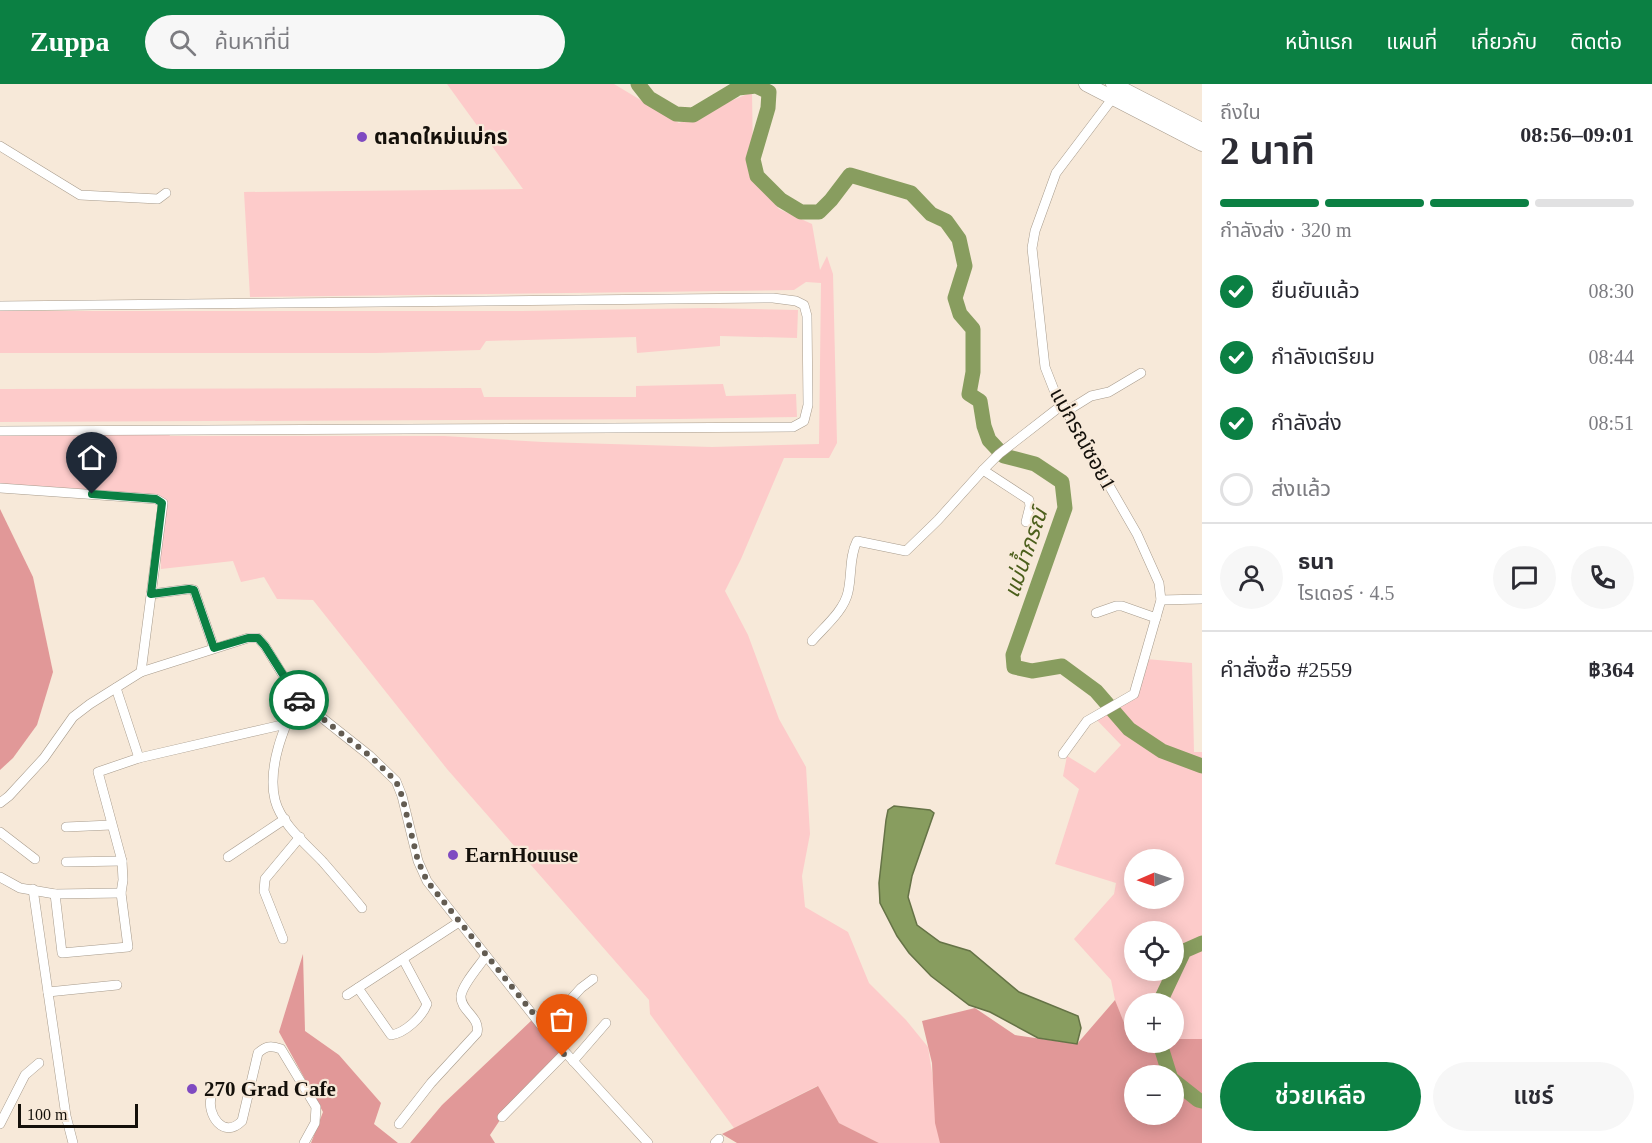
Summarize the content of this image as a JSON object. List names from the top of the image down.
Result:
{
  "streets": {
    "street": ["แม่กรณ์ซอย1"]
  },
  "water": ["แม่น้ำกรณ์"],
  "places": ["ตลาดใหม่แม่กร", "EarnHouuse", "270 Grad Cafe"],
  "scale_bar": "100 m",
  "north": "left",
  "page": {
    "header": "Zuppa",
    "search": "ค้นหาที่นี่",
    "nav": [
      "หน้าแรก",
      "แผนที่",
      "เกี่ยวกับ",
      "ติดต่อ"
    ],
    "heading": ["2 นาที", "ถึงใน", "08:56–09:01"],
    "panel": [
      "ธนา",
      "ไรเดอร์ · 4.5",
      "คำสั่งซื้อ #2559",
      "฿364"
    ],
    "bar": "กำลังส่ง · 320 m",
    "list": [
      ["ยืนยันแล้ว", "08:30"],
      ["กำลังเตรียม", "08:44"],
      ["กำลังส่ง", "08:51"],
      "ส่งแล้ว"
    ],
    "map_buttons": ["+", "−"],
    "buttons": ["ช่วยเหลือ", "แชร์"],
    "scale": "100 m"
  }
}
